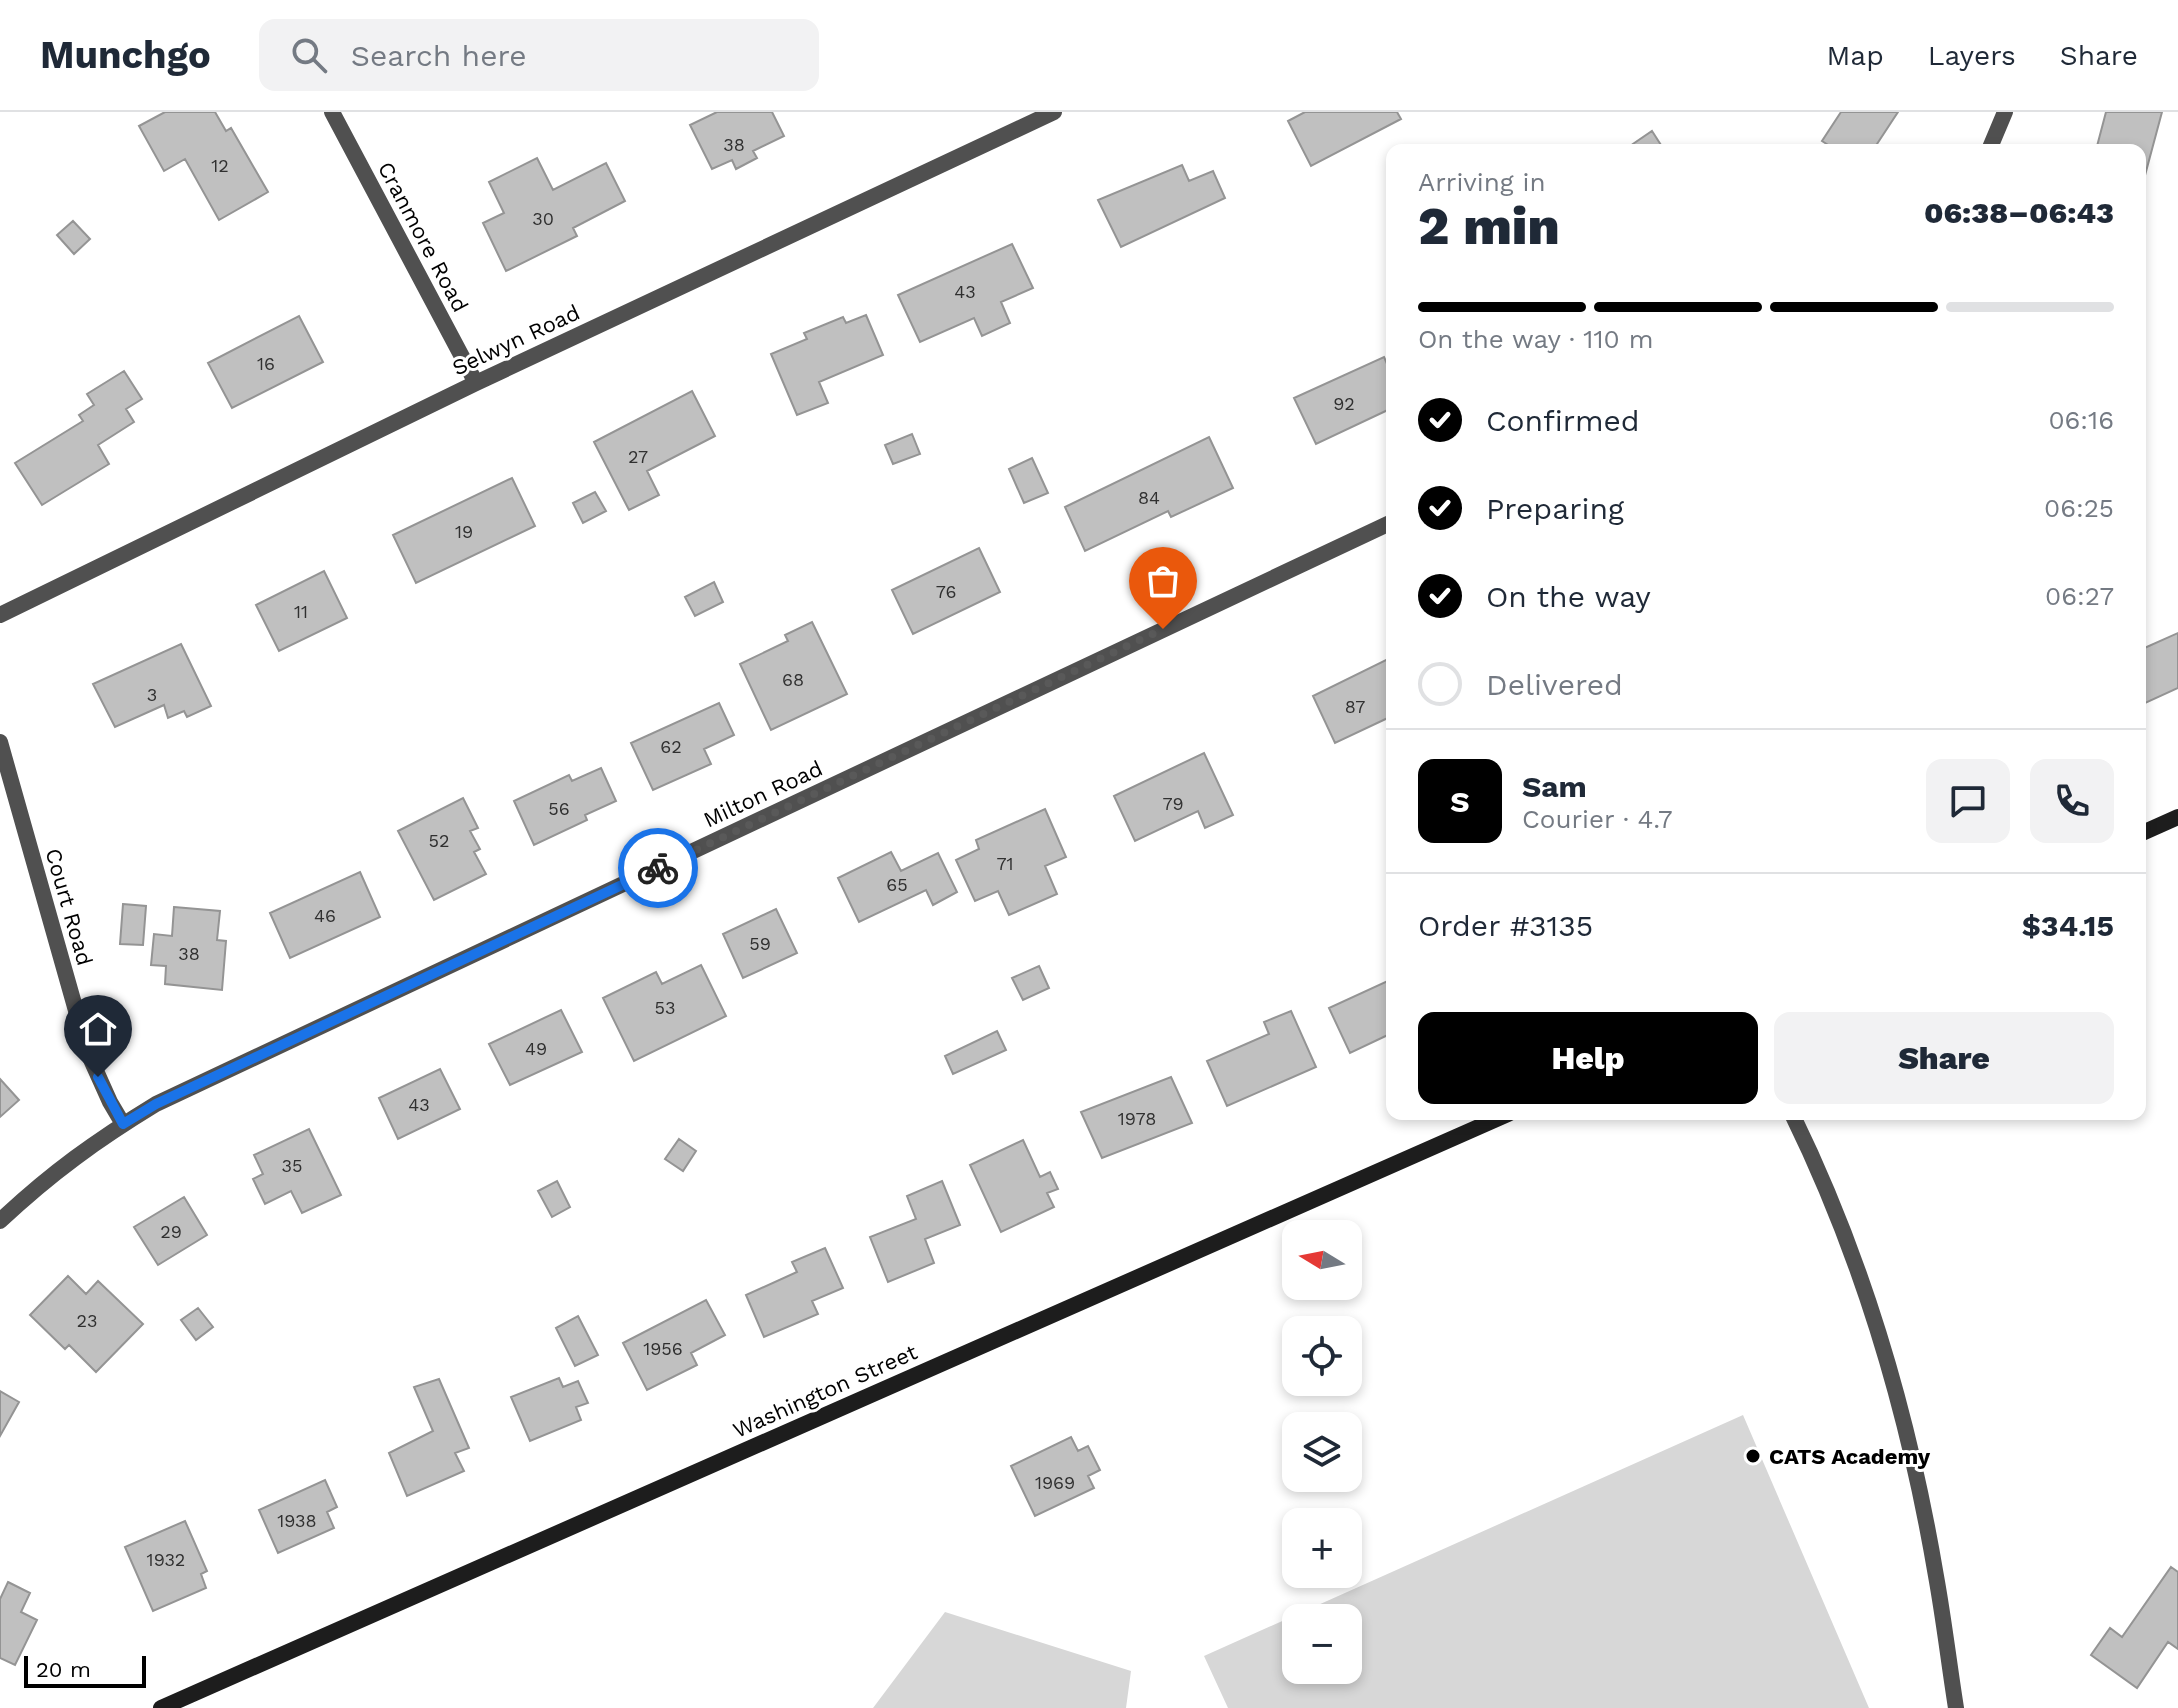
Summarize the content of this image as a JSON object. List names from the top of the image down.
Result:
{
  "streets": {
    "main road": ["Washington Street"],
    "street": [
      "Cranmore Road",
      "Selwyn Road",
      "Milton Road",
      "Court Road"
    ]
  },
  "crossings": [
    ["Cranmore Road", "Selwyn Road"],
    ["Milton Road", "Court Road"]
  ],
  "places": ["CATS Academy"],
  "house_numbers": [
    "38",
    "12",
    "30",
    "43",
    "16",
    "92",
    "27",
    "84",
    "19",
    "76",
    "11",
    "68",
    "3",
    "87",
    "62",
    "79",
    "56",
    "52",
    "71",
    "65",
    "46",
    "59",
    "38",
    "53",
    "49",
    "43",
    "1978",
    "35",
    "29",
    "23",
    "1956",
    "1969",
    "1938",
    "1932"
  ],
  "scale_bar": "20 m",
  "north": "left",
  "page": {
    "header": "Munchgo",
    "search": "Search here",
    "nav": ["Map", "Layers", "Share"],
    "heading": ["2 min", "Arriving in", "06:38–06:43"],
    "panel": [
      "Sam",
      "Courier · 4.7",
      "Order #3135",
      "$34.15"
    ],
    "bar": "On the way · 110 m",
    "list": [
      ["Confirmed", "06:16"],
      ["Preparing", "06:25"],
      ["On the way", "06:27"],
      "Delivered"
    ],
    "round": "S",
    "buttons": ["Help", "Share"],
    "map_buttons": ["+", "−"],
    "scale": "20 m"
  }
}
